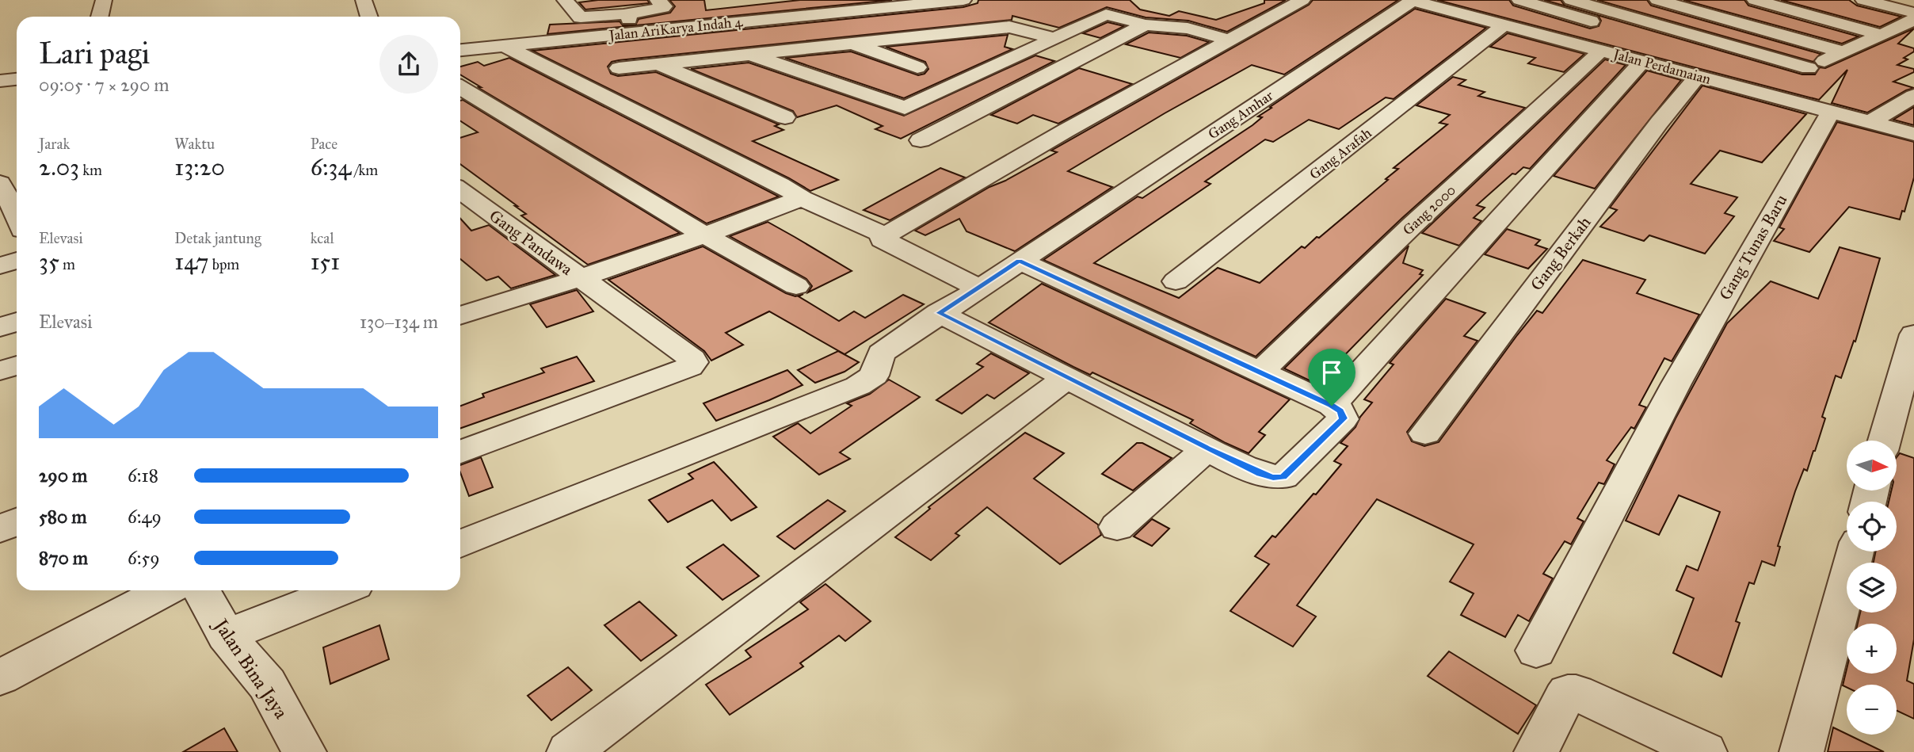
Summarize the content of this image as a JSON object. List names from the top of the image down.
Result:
{
  "streets": {
    "street": [
      "Jalan AriKarya Indah 4",
      "Jalan Perdamaian",
      "Gang Amhar",
      "Gang Arafah",
      "Gang 2000",
      "Gang Pandawa",
      "Gang Tunas Baru",
      "Gang Berkah",
      "Jalan Bina Jaya"
    ]
  },
  "crossings": [
    ["Jalan Perdamaian", "Gang Amhar"],
    ["Jalan Perdamaian", "Gang Arafah"],
    ["Jalan Perdamaian", "Gang 2000"],
    ["Jalan Perdamaian", "Gang Tunas Baru"],
    ["Jalan Perdamaian", "Gang Berkah"]
  ],
  "north": "right",
  "page": {
    "heading": ["Lari pagi", "09:05 · 7 × 290 m"],
    "stats": [
      ["Jarak", "2.03 km"],
      ["Waktu", "13:20"],
      ["Pace", "6:34 /km"],
      ["Elevasi", "35 m"],
      ["Detak jantung", "147 bpm"],
      ["kcal", "151"]
    ],
    "chart": ["Elevasi", "130–134 m"],
    "map_buttons": ["+", "−"],
    "list": [
      {
        "name": "290 m",
        "note": "6:18"
      },
      {
        "name": "580 m",
        "note": "6:49"
      },
      {
        "name": "870 m",
        "note": "6:59"
      }
    ]
  }
}
